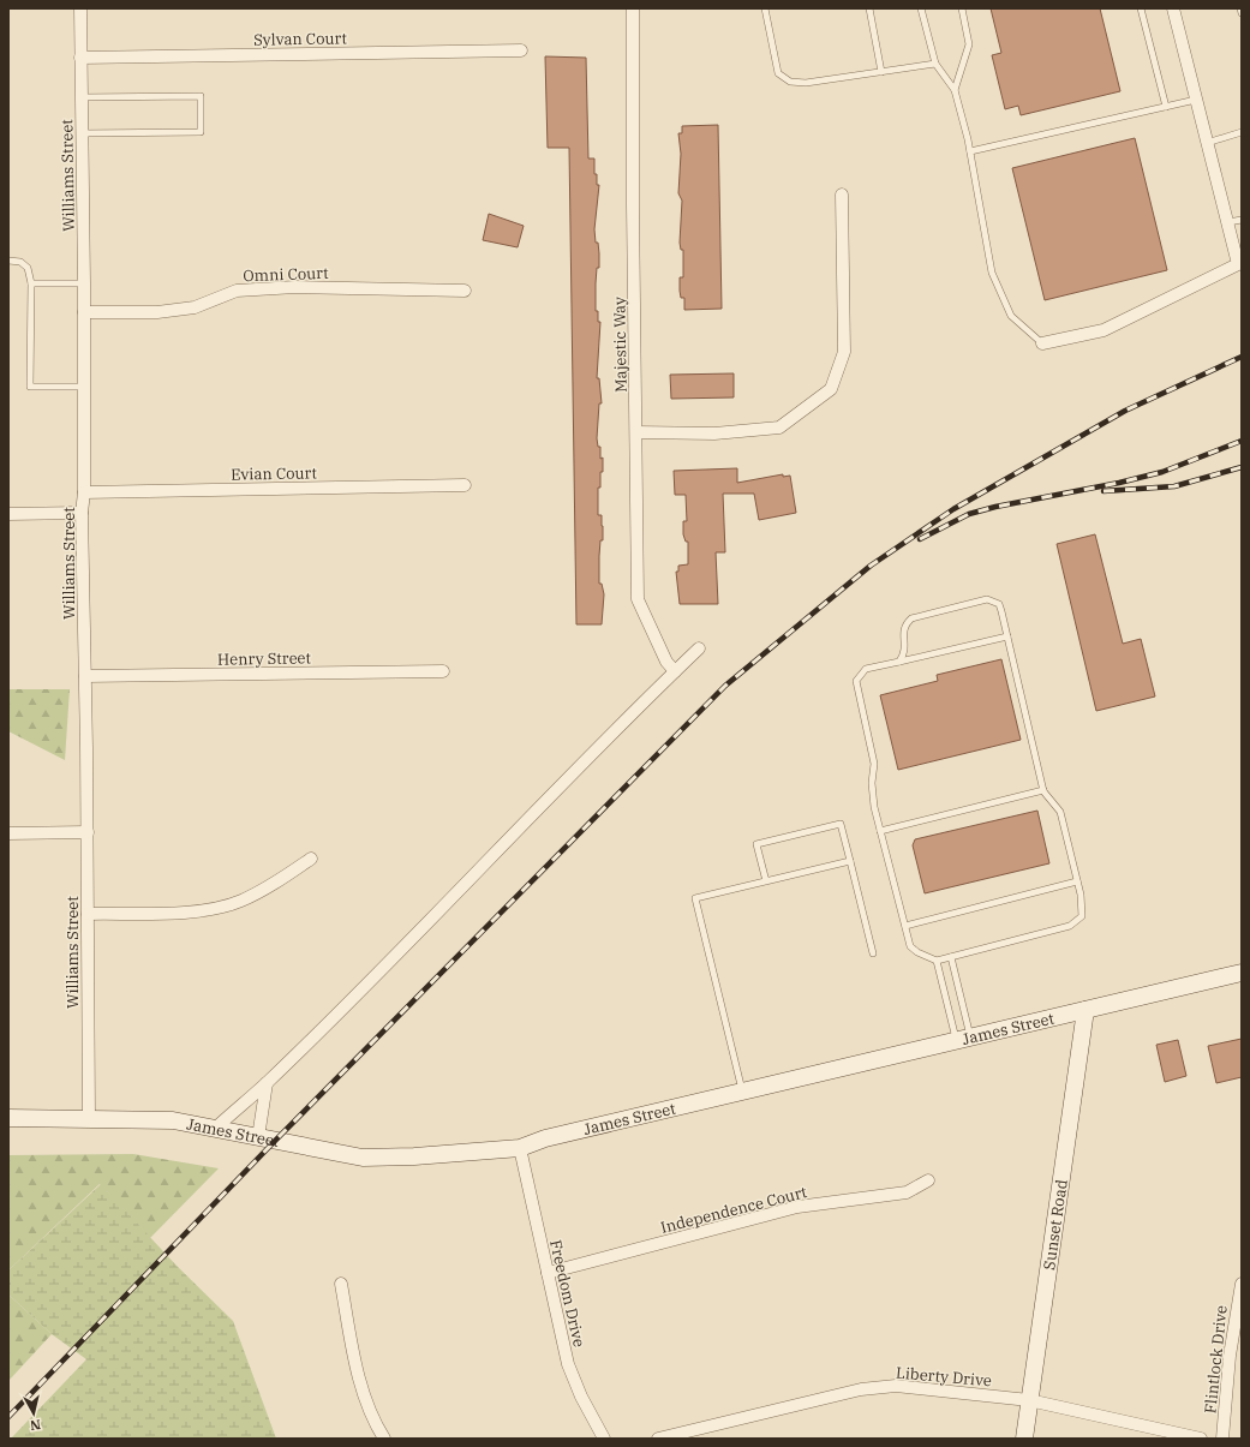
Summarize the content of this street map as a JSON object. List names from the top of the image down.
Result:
{
  "streets": {
    "street": [
      "Sylvan Court",
      "Williams Street",
      "Omni Court",
      "Majestic Way",
      "Evian Court",
      "Henry Street",
      "James Street",
      "Independence Court",
      "Sunset Road",
      "Freedom Drive",
      "Flintlock Drive",
      "Liberty Drive"
    ]
  },
  "crossings": [
    ["Sylvan Court", "Williams Street"],
    ["Williams Street", "Omni Court"],
    ["Williams Street", "Evian Court"],
    ["Williams Street", "Henry Street"],
    ["Williams Street", "James Street"],
    ["James Street", "Sunset Road"],
    ["James Street", "Freedom Drive"],
    ["Independence Court", "Freedom Drive"],
    ["Sunset Road", "Liberty Drive"]
  ],
  "north": "bottom"
}
